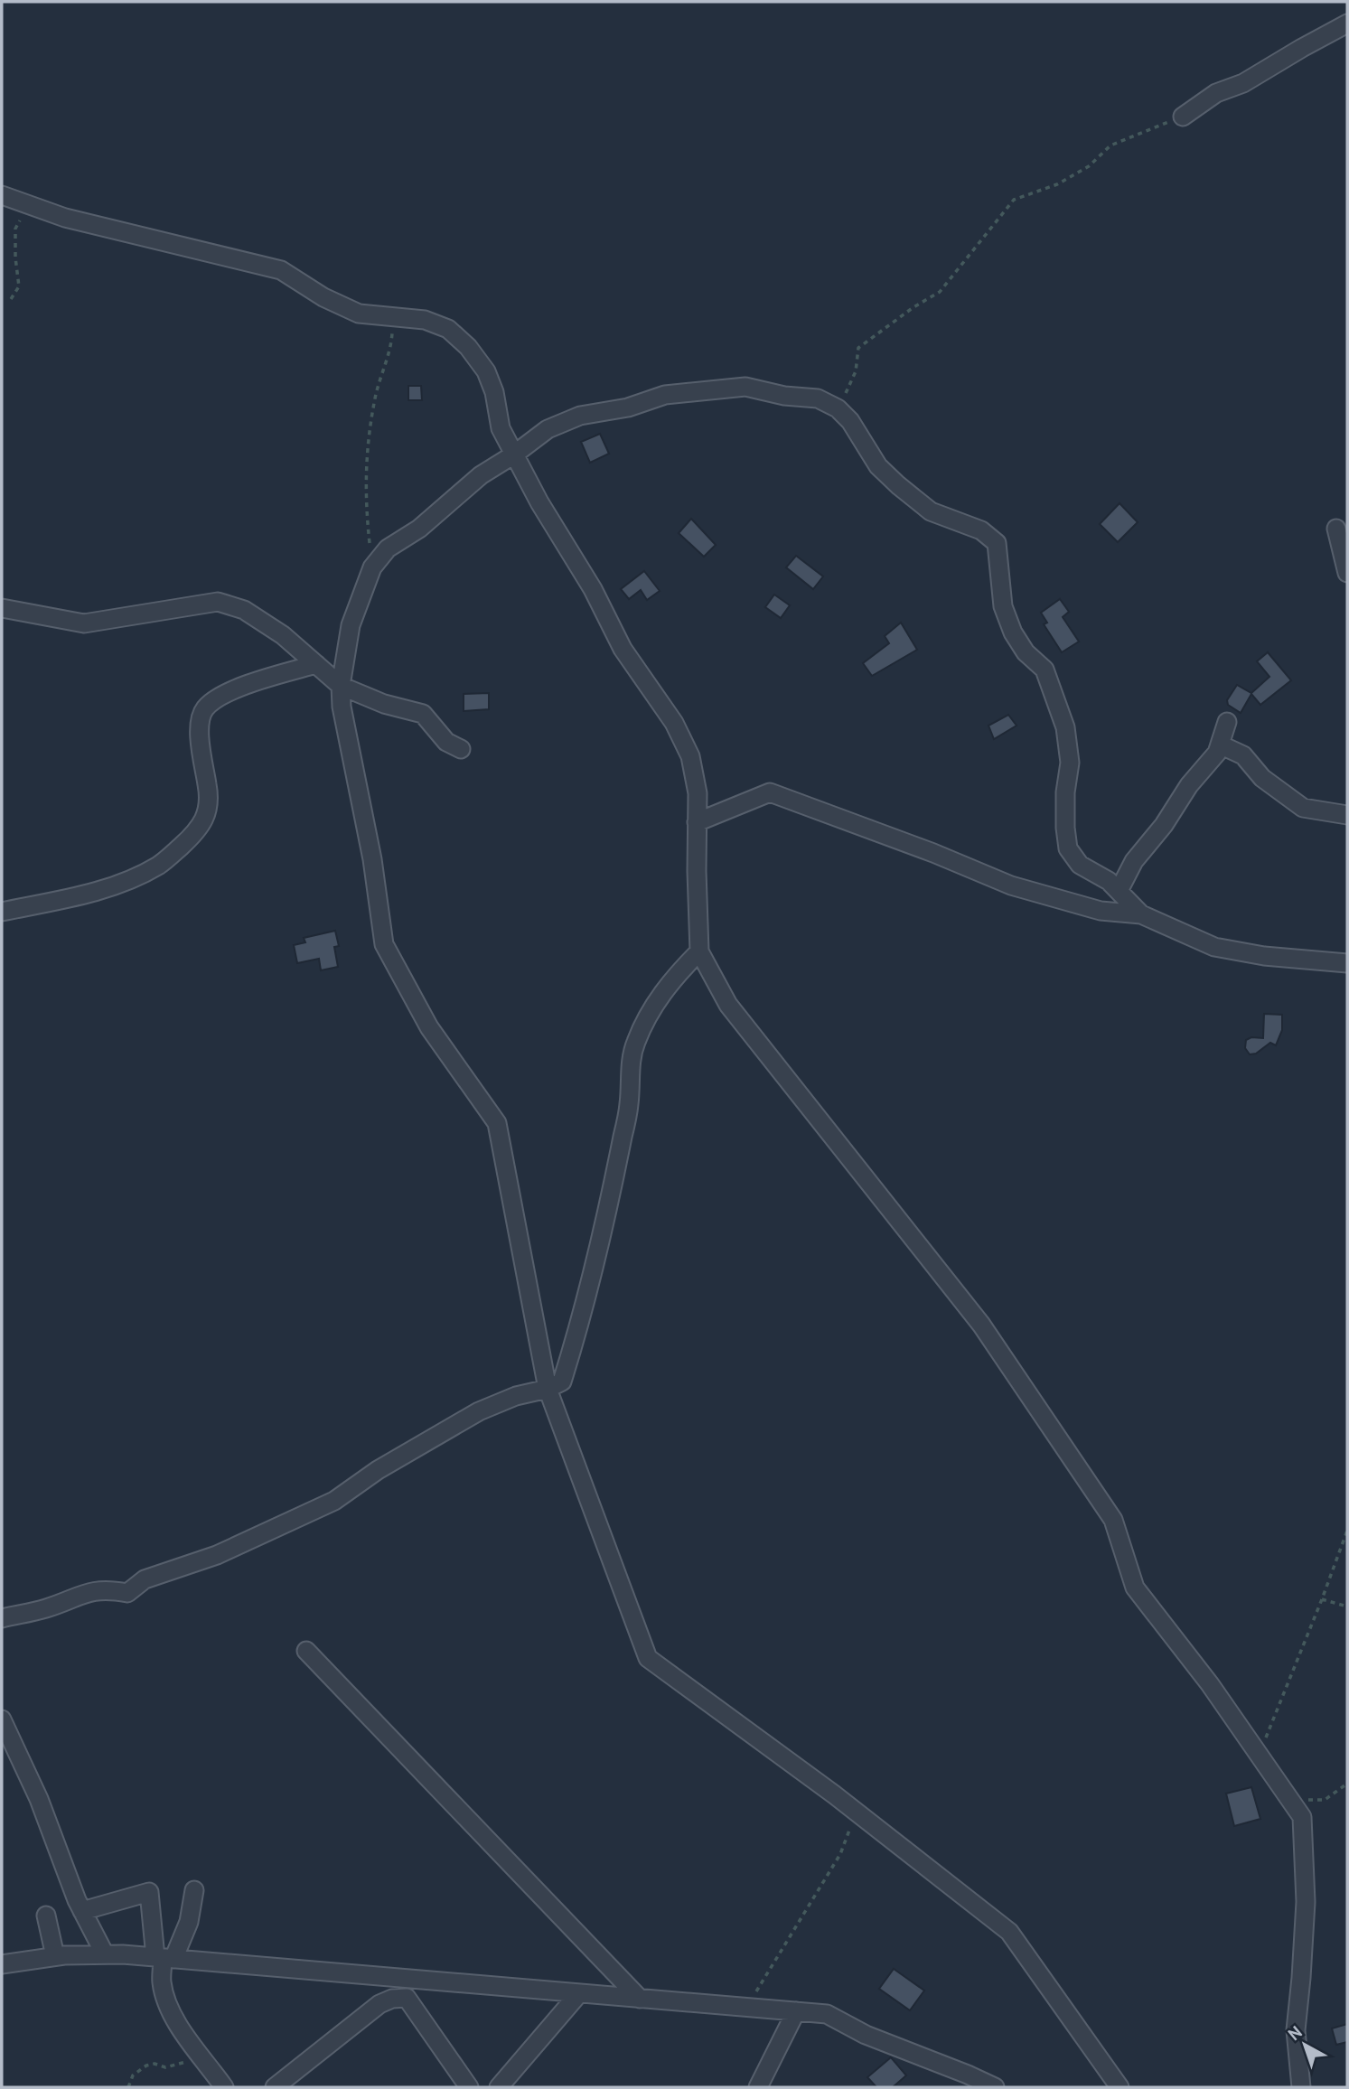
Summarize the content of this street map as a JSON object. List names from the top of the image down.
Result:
{
  "north": "top left"
}
